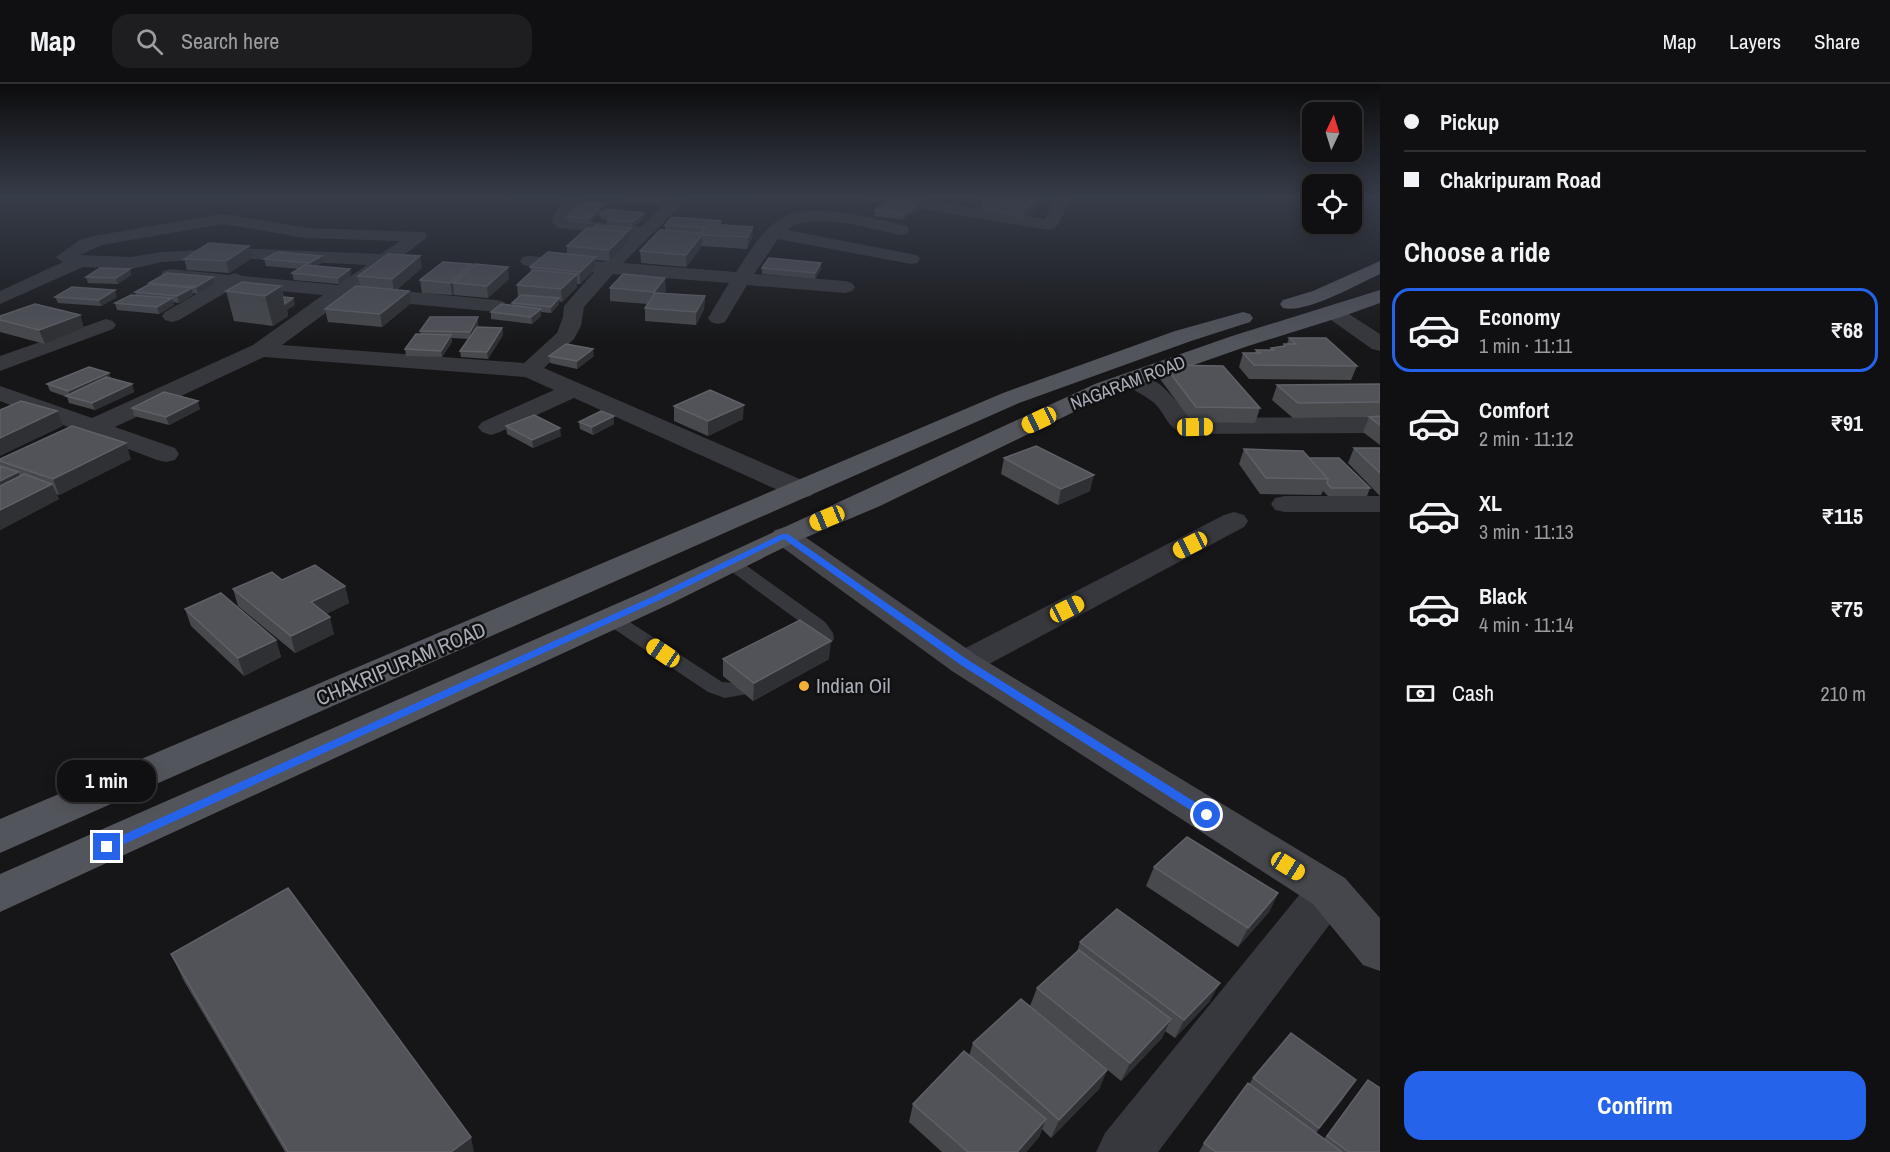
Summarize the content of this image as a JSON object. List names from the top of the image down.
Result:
{
  "streets": {
    "main road": ["NAGARAM ROAD", "CHAKRIPURAM ROAD"]
  },
  "crossings": [
    ["NAGARAM ROAD", "CHAKRIPURAM ROAD"]
  ],
  "places": ["Indian Oil"],
  "north": "top",
  "page": {
    "header": "Map",
    "search": "Search here",
    "nav": ["Map", "Layers", "Share"],
    "banner": ["Pickup", "Chakripuram Road"],
    "heading": "Choose a ride",
    "list": [
      {
        "name": "Economy",
        "note": "1 min · 11:11",
        "value": "₹68"
      },
      {
        "name": "Comfort",
        "note": "2 min · 11:12",
        "value": "₹91"
      },
      {
        "name": "XL",
        "note": "3 min · 11:13",
        "value": "₹115"
      },
      {
        "name": "Black",
        "note": "4 min · 11:14",
        "value": "₹75"
      }
    ],
    "pay": ["Cash", "210 m"],
    "bubble": "1 min",
    "buttons": "Confirm"
  }
}
